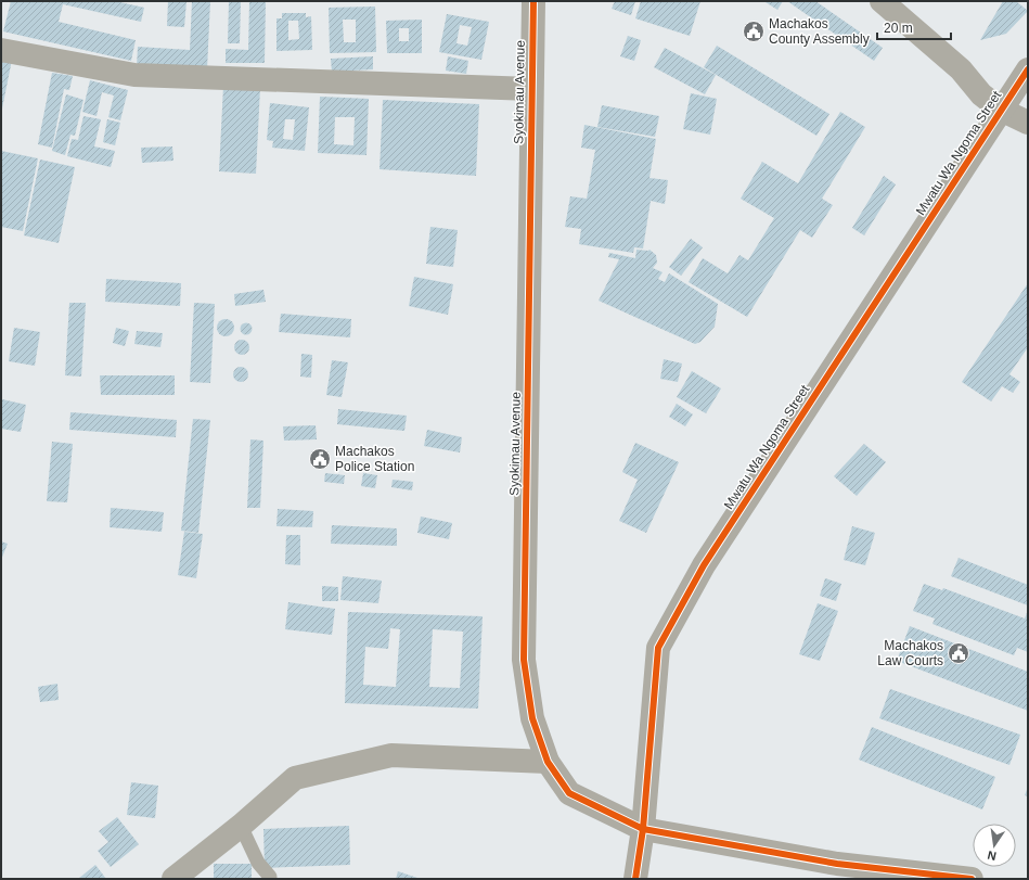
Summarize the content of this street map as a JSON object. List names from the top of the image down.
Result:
{
  "streets": {
    "street": ["Syokimau Avenue", "Mwatu Wa Ngoma Street"]
  },
  "crossings": [
    ["Syokimau Avenue", "Mwatu Wa Ngoma Street"]
  ],
  "places": {
    "public building": ["Machakos County Assembly", "Machakos Police Station", "Machakos Law Courts"]
  },
  "scale_bar": "20 m",
  "north": "bottom"
}
